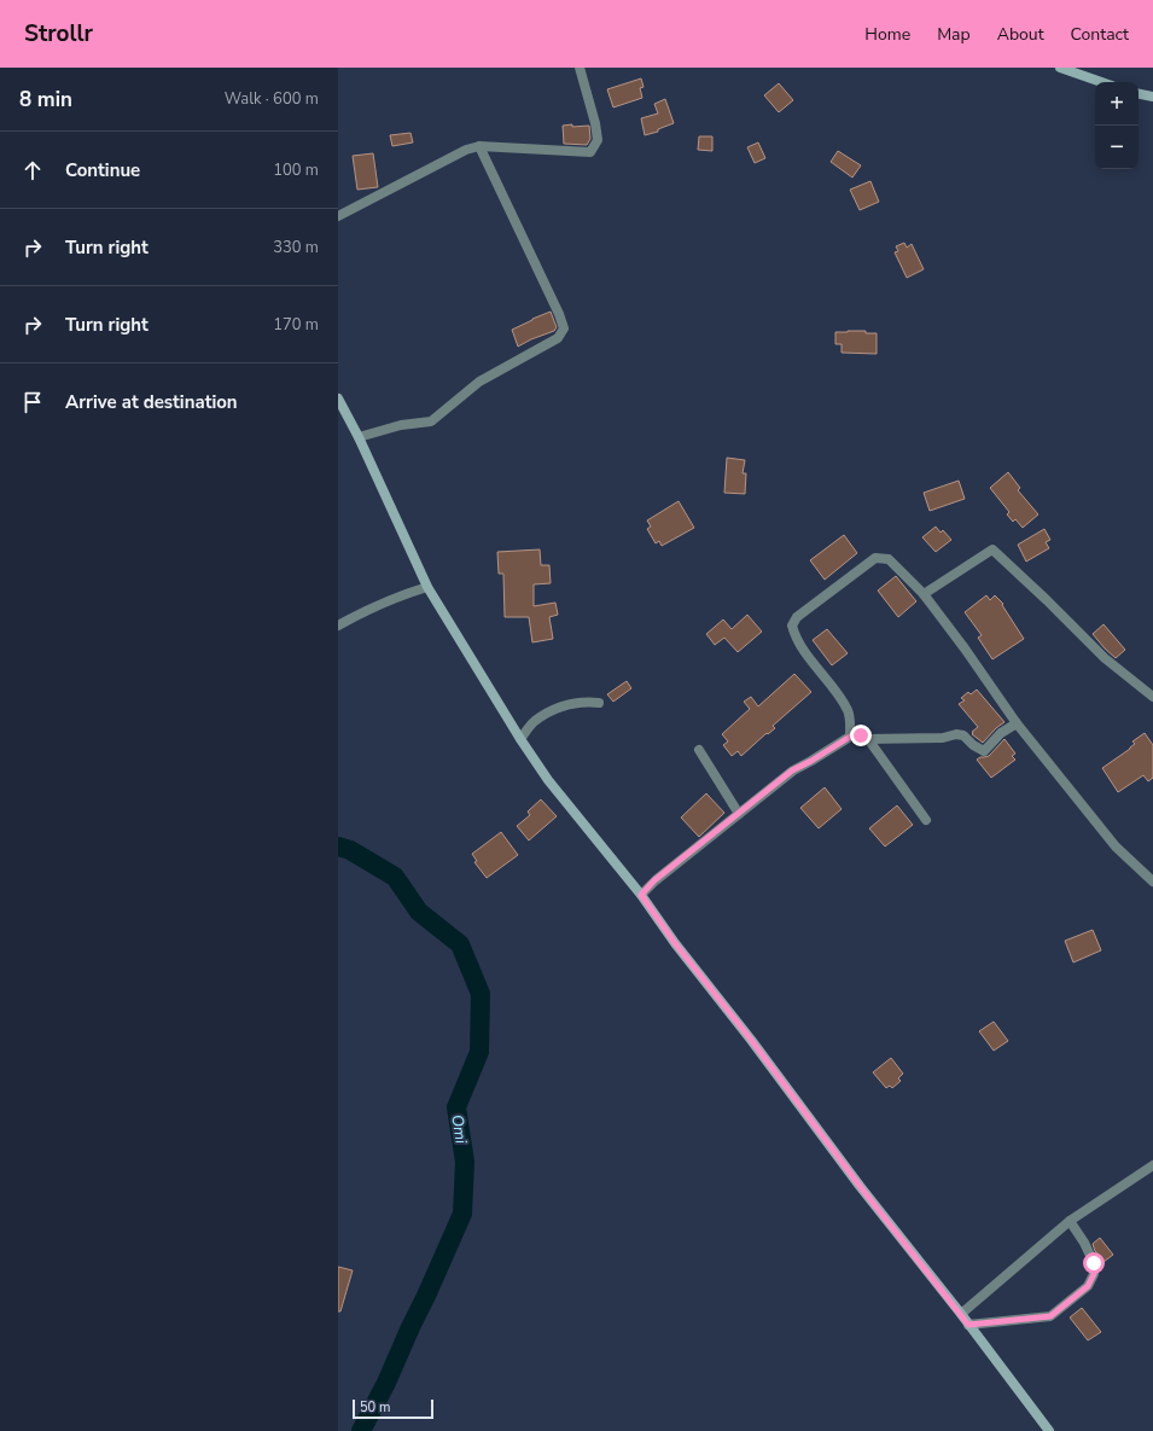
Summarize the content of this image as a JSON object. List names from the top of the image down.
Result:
{
  "water": ["Omi"],
  "scale_bar": "50 m",
  "page": {
    "header": "Strollr",
    "nav": [
      "Home",
      "Map",
      "About",
      "Contact"
    ],
    "heading": ["8 min", "Walk · 600 m"],
    "map_buttons": ["+", "−"],
    "list": [
      ["Continue", "100 m"],
      ["Turn right", "330 m"],
      ["Turn right", "170 m"],
      "Arrive at destination"
    ],
    "scale": "50 m"
  }
}
